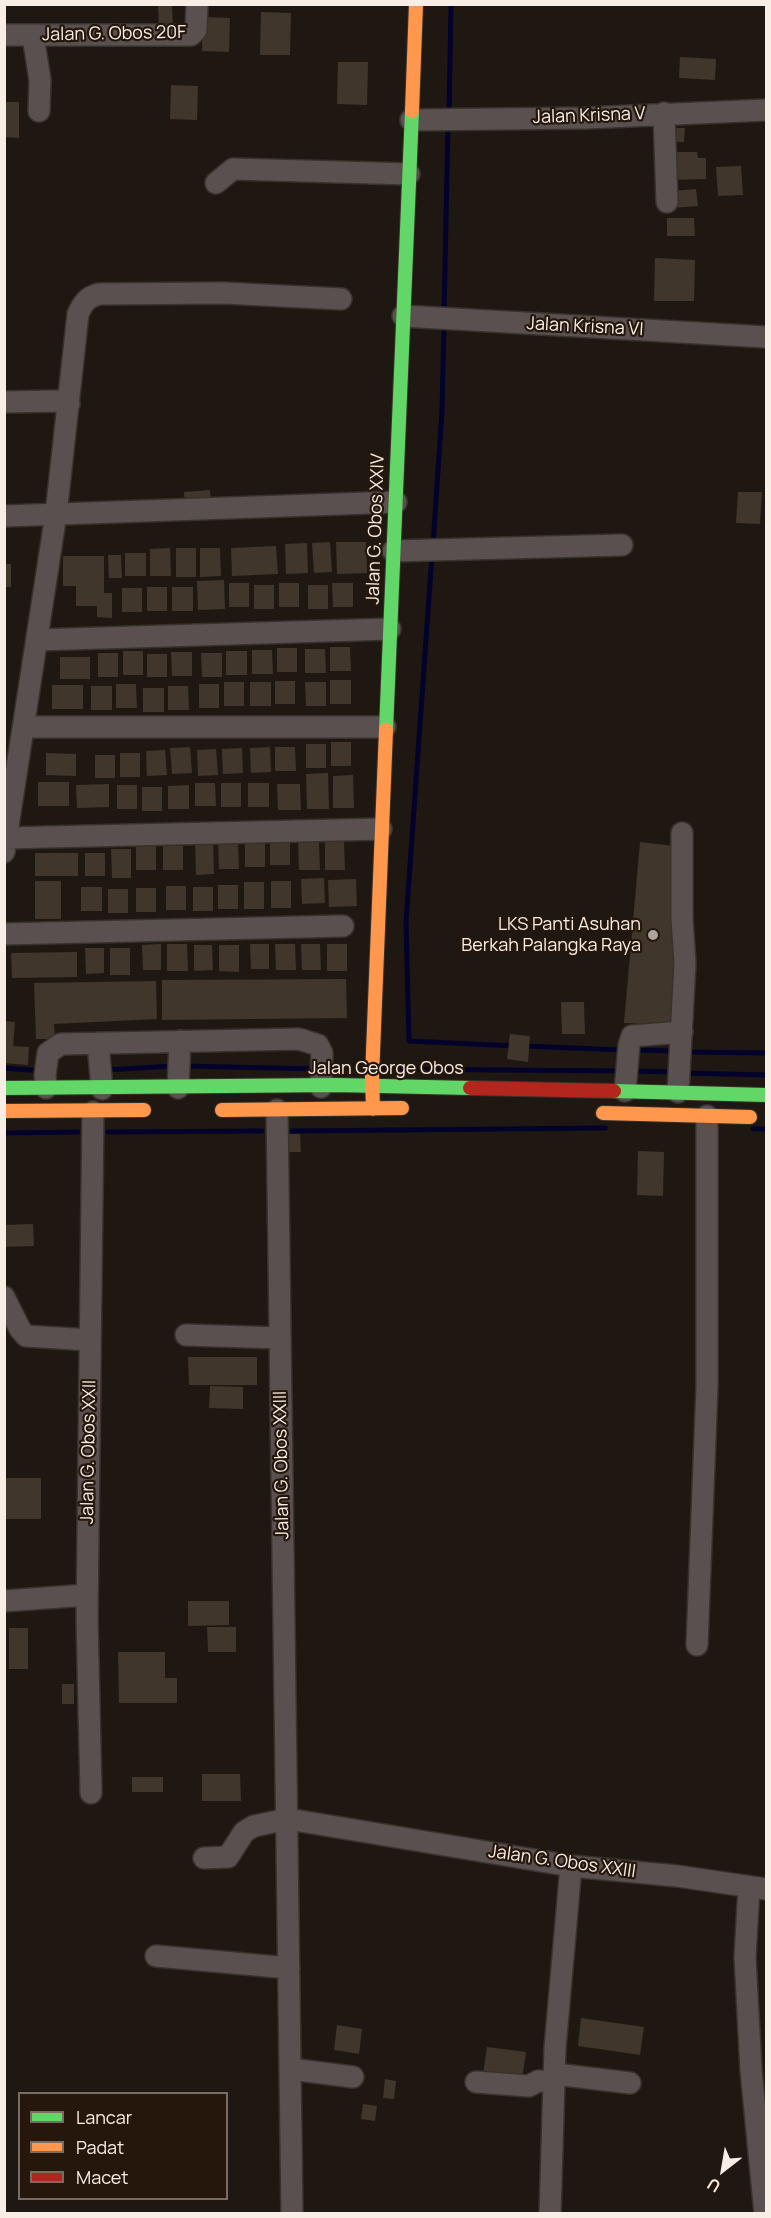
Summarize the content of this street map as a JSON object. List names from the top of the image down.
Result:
{
  "streets": {
    "main road": ["Jalan G. Obos XXIV", "Jalan George Obos"],
    "street": [
      "Jalan G. Obos 20F",
      "Jalan Krisna V",
      "Jalan Krisna VI",
      "Jalan G. Obos XXII",
      "Jalan G. Obos XXIII"
    ]
  },
  "crossings": [
    ["Jalan Krisna V", "Jalan G. Obos XXIV"],
    ["Jalan Krisna VI", "Jalan G. Obos XXIV"],
    ["Jalan G. Obos XXIV", "Jalan George Obos"]
  ],
  "places": ["LKS Panti Asuhan Berkah Palangka Raya"],
  "legend": ["Lancar", "Padat", "Macet"],
  "north": "bottom left"
}
